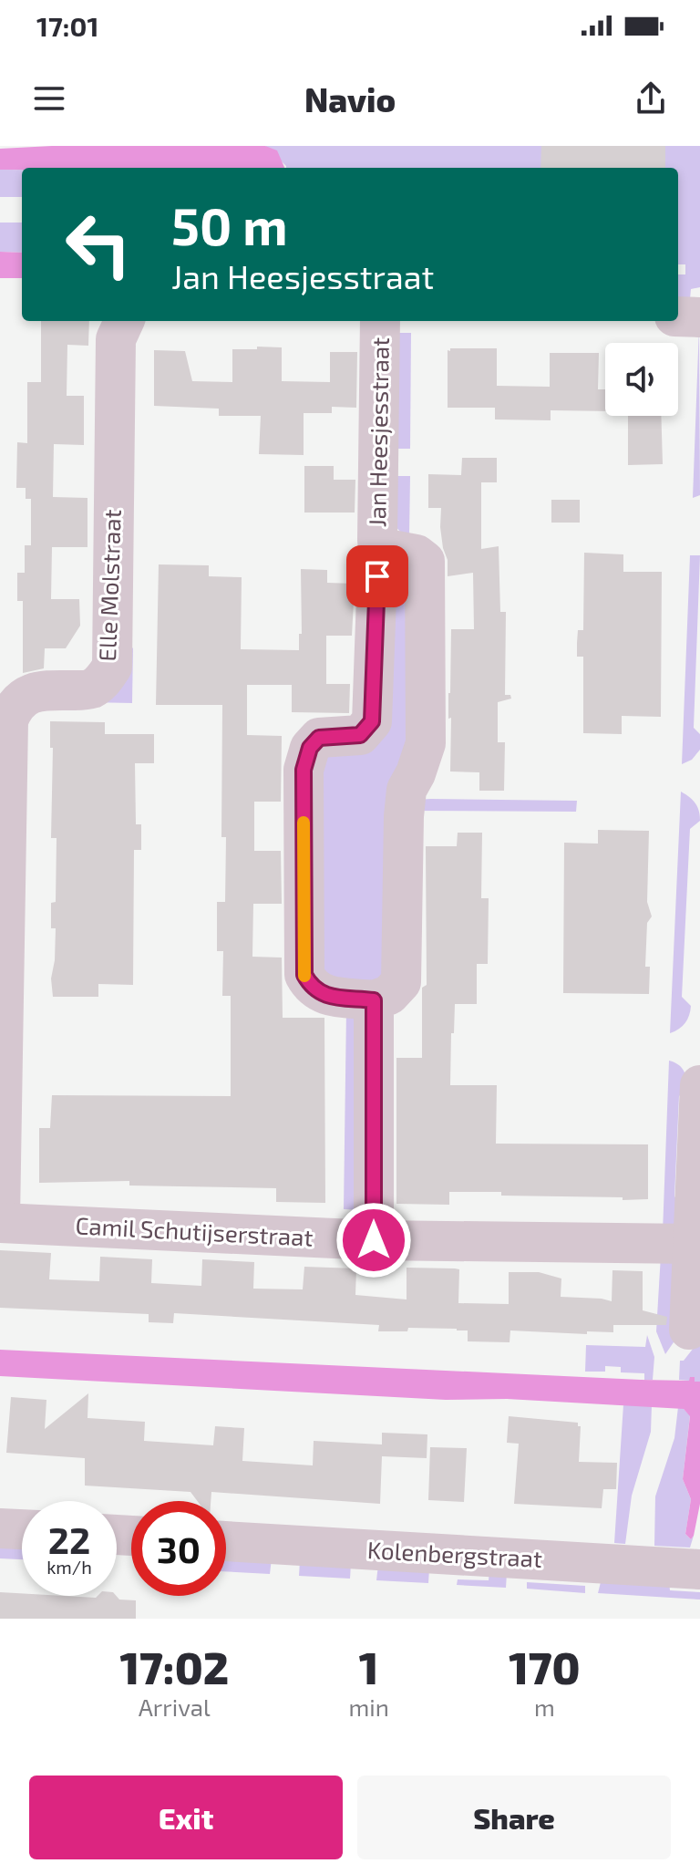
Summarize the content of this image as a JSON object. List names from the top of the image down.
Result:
{
  "streets": {
    "street": [
      "Jan Heesjesstraat",
      "Elle Molstraat",
      "Camil Schutijserstraat",
      "Kolenbergstraat"
    ]
  },
  "crossings": [
    ["Elle Molstraat", "Camil Schutijserstraat"]
  ],
  "page": {
    "status": "17:01",
    "header": "Navio",
    "turn": ["50 m", "Jan Heesjesstraat"],
    "speed": "22 km/h",
    "limit": "30",
    "eta": [
      "17:02",
      "Arrival",
      "1",
      "min",
      "170",
      "m"
    ],
    "buttons": ["Exit", "Share"]
  }
}
